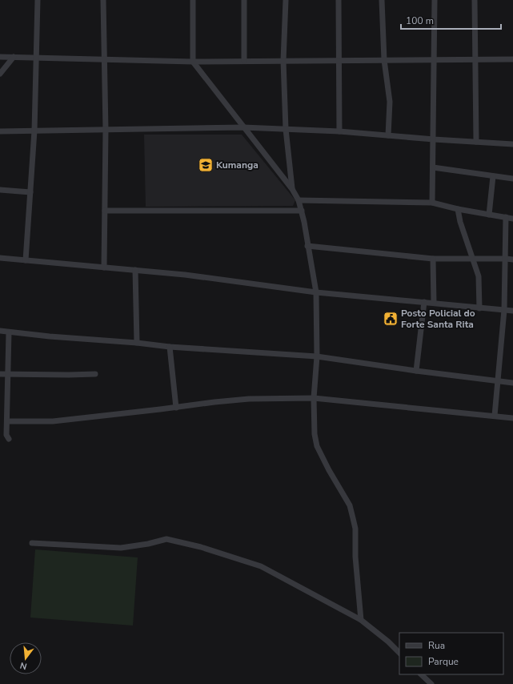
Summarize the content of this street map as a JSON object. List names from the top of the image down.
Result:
{
  "places": {
    "school or university": ["Kumanga"],
    "public building": ["Posto Policial do Forte Santa Rita"]
  },
  "legend": ["Rua", "Parque"],
  "scale_bar": "100 m",
  "north": "bottom"
}
